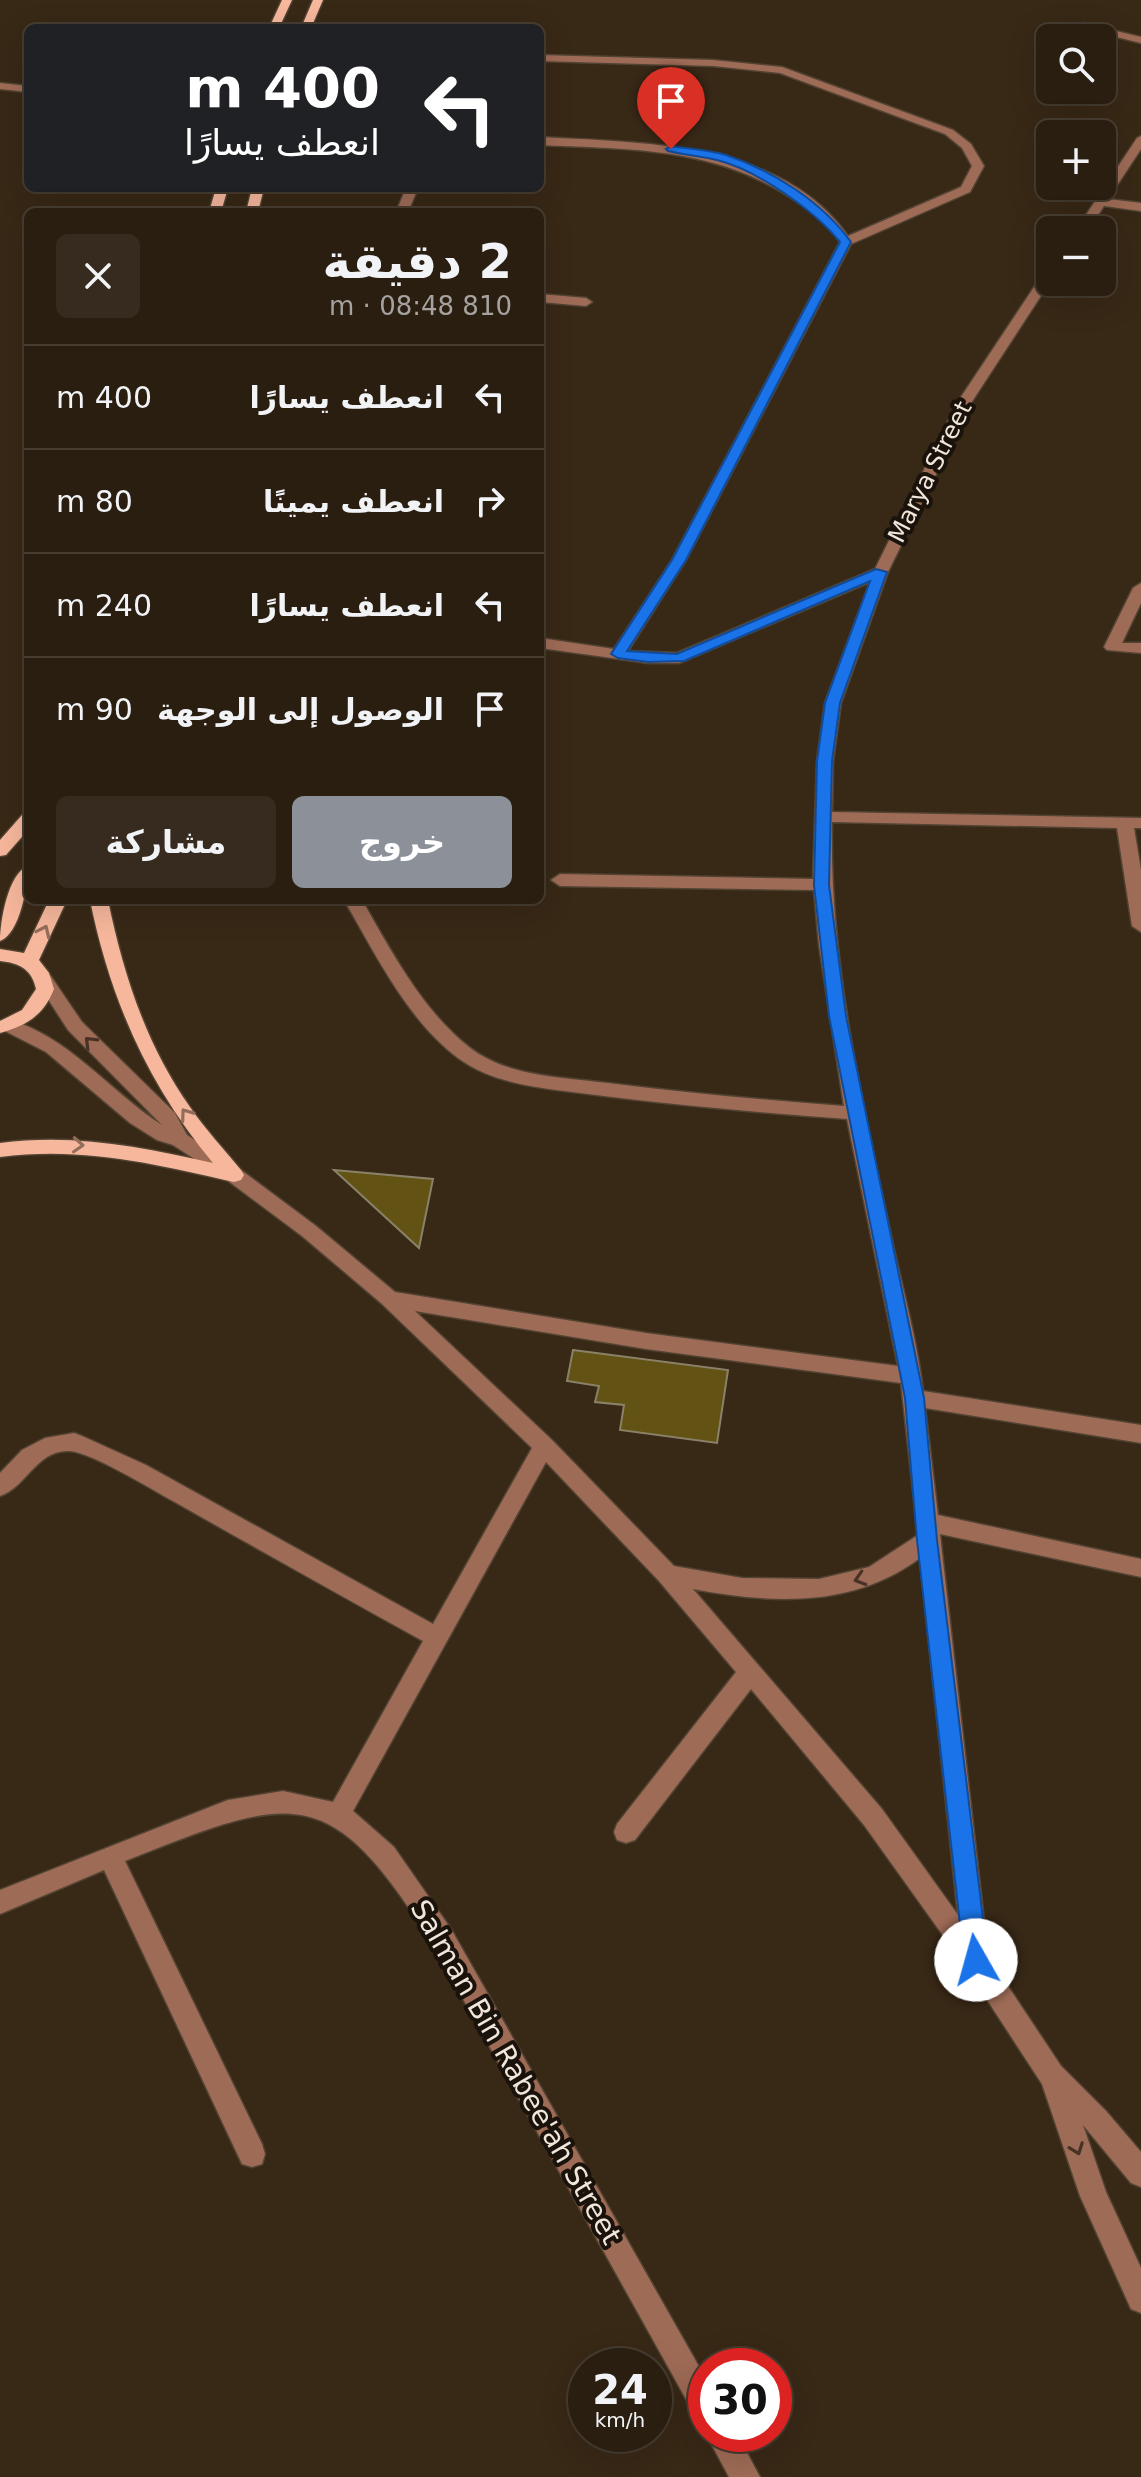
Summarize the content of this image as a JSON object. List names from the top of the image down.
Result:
{
  "streets": {
    "street": ["Marya Street", "Salman Bin Rabee'ah Street"]
  },
  "page": {
    "map_buttons": ["+", "−"],
    "turn": ["400 m", "انعطف يسارًا"],
    "heading": ["2 دقيقة", "810 m · 08:48"],
    "list": [
      {
        "name": "انعطف يسارًا",
        "value": "400 m"
      },
      {
        "name": "انعطف يمينًا",
        "value": "80 m"
      },
      {
        "name": "انعطف يسارًا",
        "value": "240 m"
      },
      {
        "name": "الوصول إلى الوجهة",
        "value": "90 m"
      }
    ],
    "buttons": ["خروج", "مشاركة"],
    "speed": "24 km/h",
    "limit": "30"
  }
}
